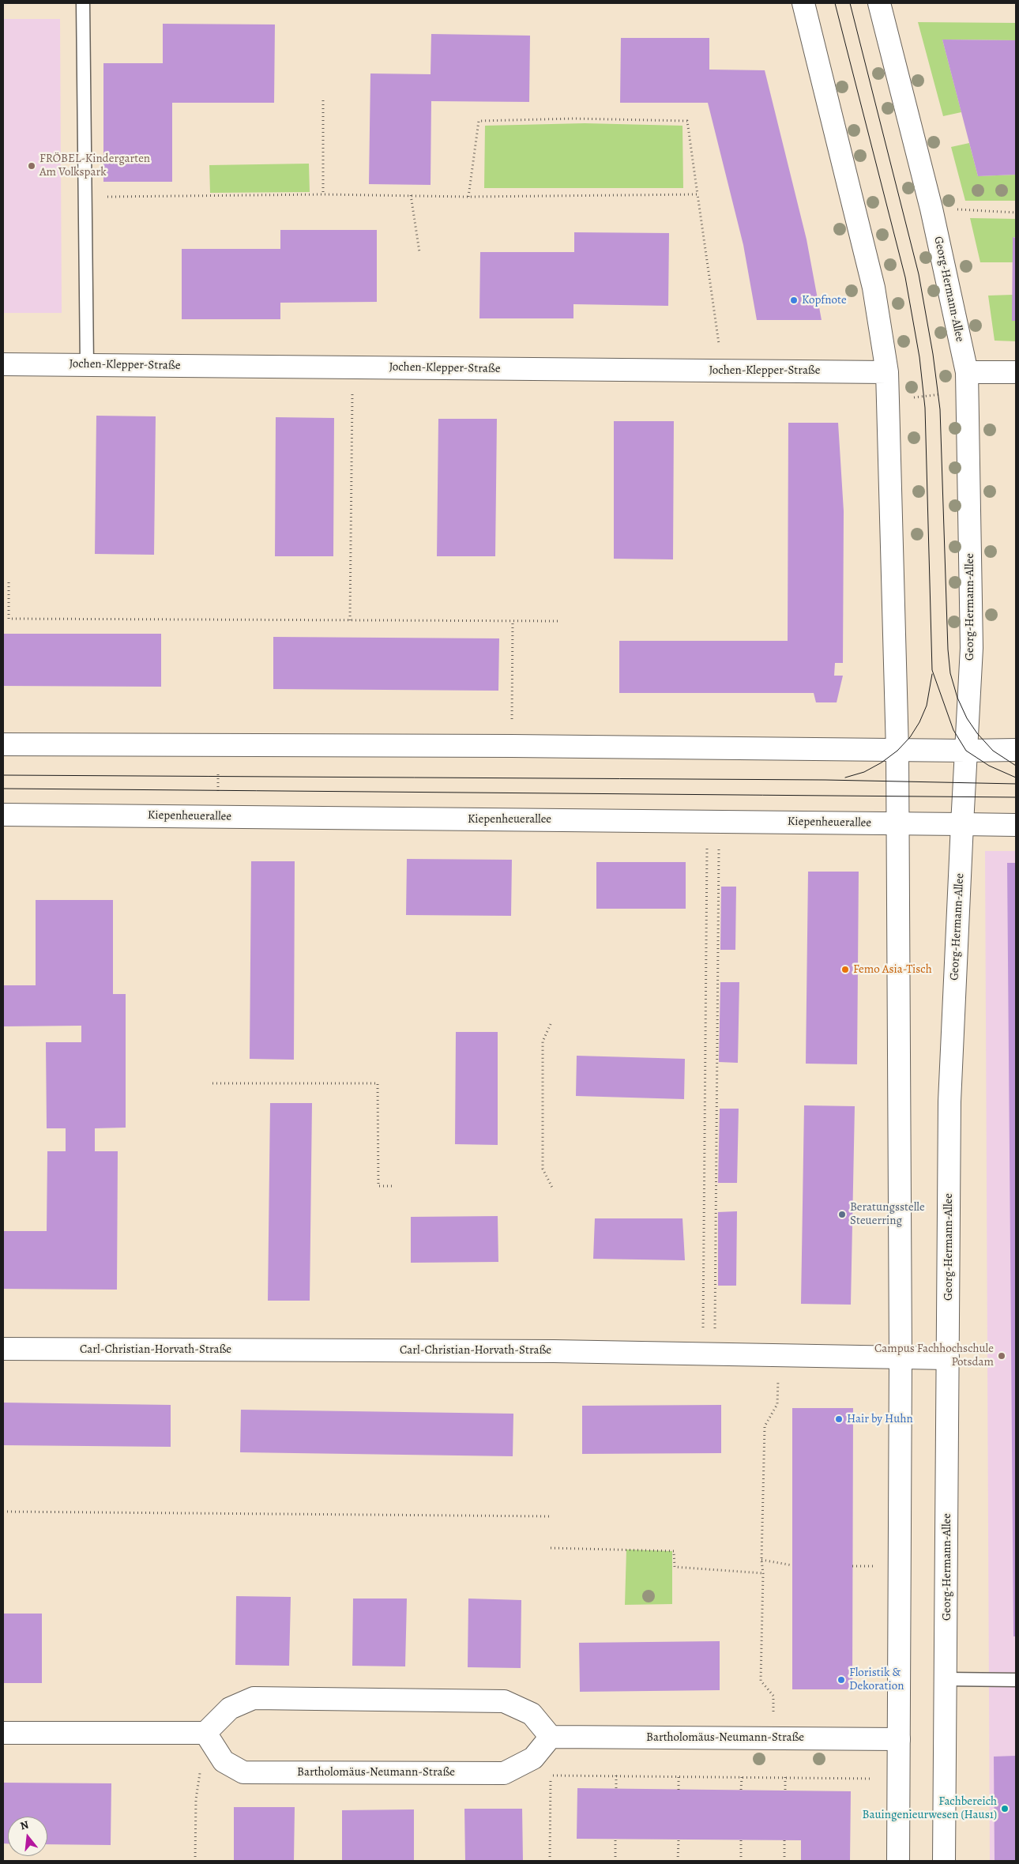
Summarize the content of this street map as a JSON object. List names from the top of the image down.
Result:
{
  "streets": {
    "street": [
      "Georg-Hermann-Allee",
      "Jochen-Klepper-Straße",
      "Kiepenheuerallee",
      "Carl-Christian-Horvath-Straße",
      "Bartholomäus-Neumann-Straße"
    ]
  },
  "crossings": [
    ["Georg-Hermann-Allee", "Kiepenheuerallee"],
    ["Georg-Hermann-Allee", "Carl-Christian-Horvath-Straße"]
  ],
  "places": [
    "FRÖBEL-Kindergarten Am Volkspark",
    "Kopfnote",
    "Femo Asia-Tisch",
    "Beratungsstelle Steuerring",
    "Campus Fachhochschule Potsdam",
    "Hair by Huhn",
    "Floristik & Dekoration",
    "Fachbereich Bauingenieurwesen (Haus1)"
  ],
  "north": "top"
}
